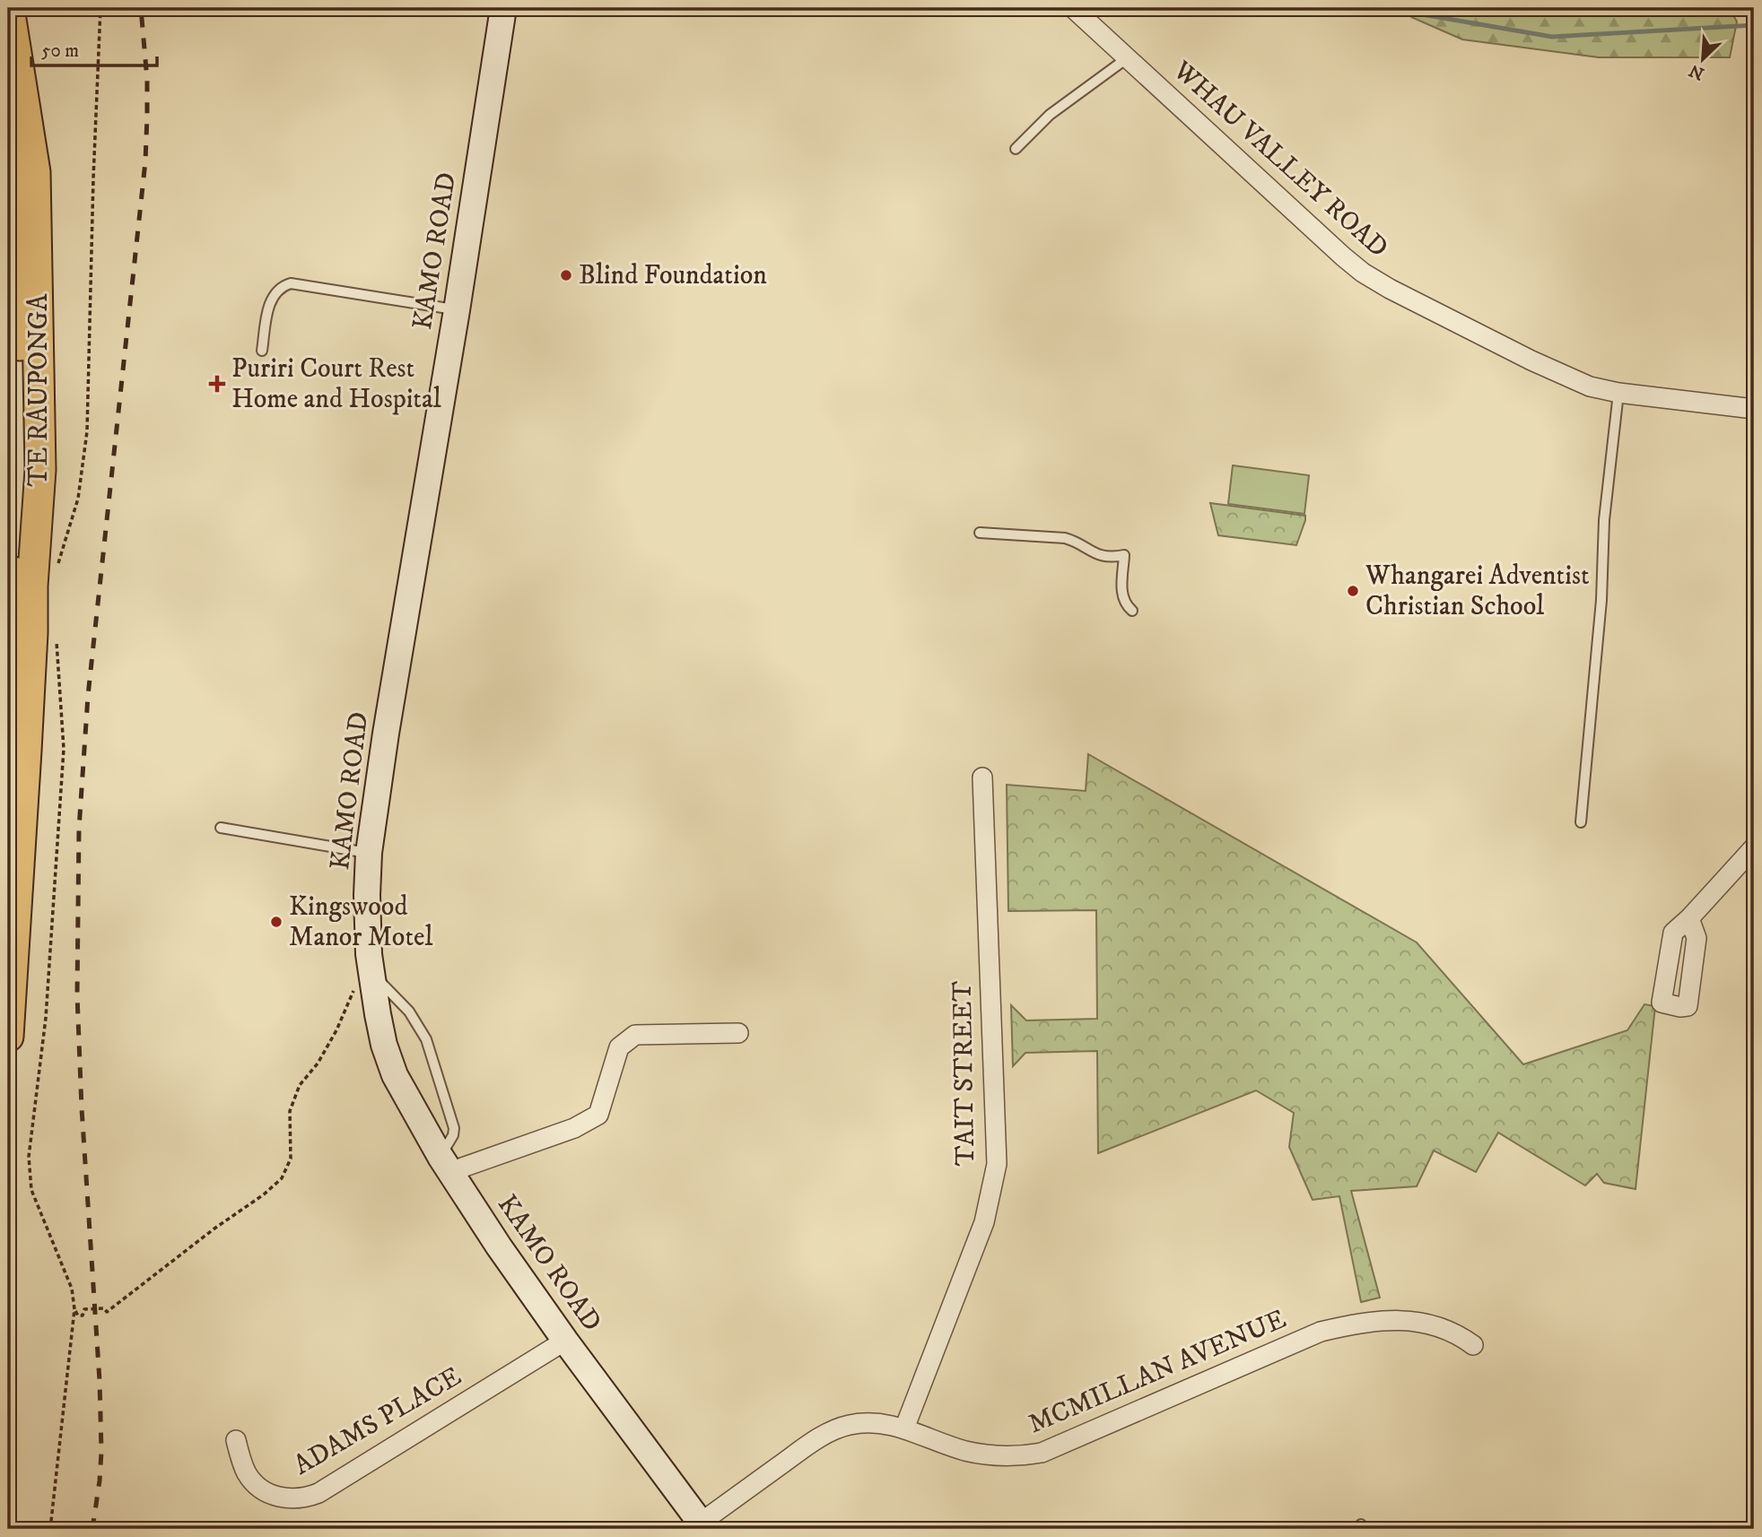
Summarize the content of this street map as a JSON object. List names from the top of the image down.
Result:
{
  "streets": {
    "highway": ["TE RAUPONGA"],
    "main road": ["KAMO ROAD"],
    "street": [
      "WHAU VALLEY ROAD",
      "TAIT STREET",
      "MCMILLAN AVENUE",
      "ADAMS PLACE"
    ]
  },
  "crossings": [
    ["KAMO ROAD", "MCMILLAN AVENUE"],
    ["KAMO ROAD", "ADAMS PLACE"],
    ["TAIT STREET", "MCMILLAN AVENUE"]
  ],
  "places": {
    "other": ["Blind Foundation", "Whangarei Adventist Christian School", "Kingswood Manor Motel"],
    "health": ["Puriri Court Rest Home and Hospital"]
  },
  "scale_bar": "50 m",
  "north": "bottom left"
}
